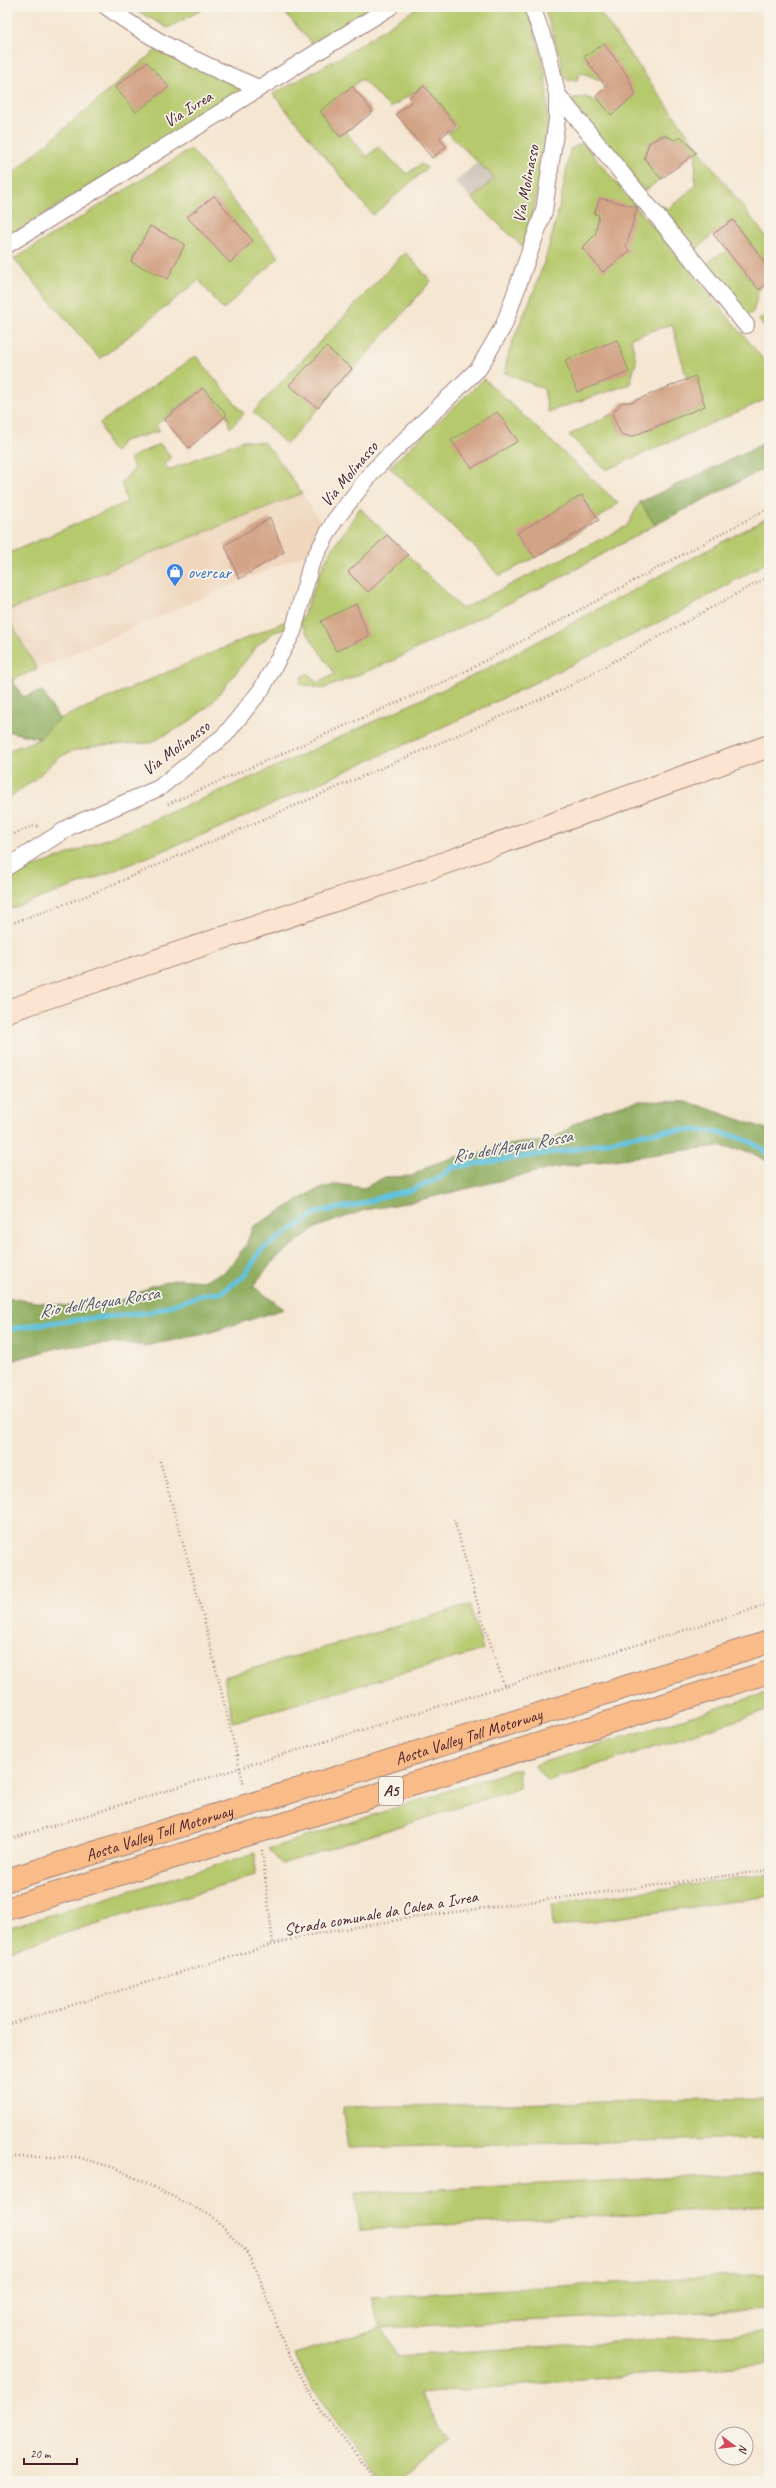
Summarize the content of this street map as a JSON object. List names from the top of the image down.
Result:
{
  "streets": {
    "highway": ["Aosta Valley Toll Motorway", "A5"],
    "street": ["Via Ivrea", "Via Molinasso"],
    "path": ["Strada comunale da Calea a Ivrea"]
  },
  "water": ["Rio dell'Acqua Rossa"],
  "places": {
    "shop": ["overcar"]
  },
  "scale_bar": "20 m",
  "north": "right"
}
